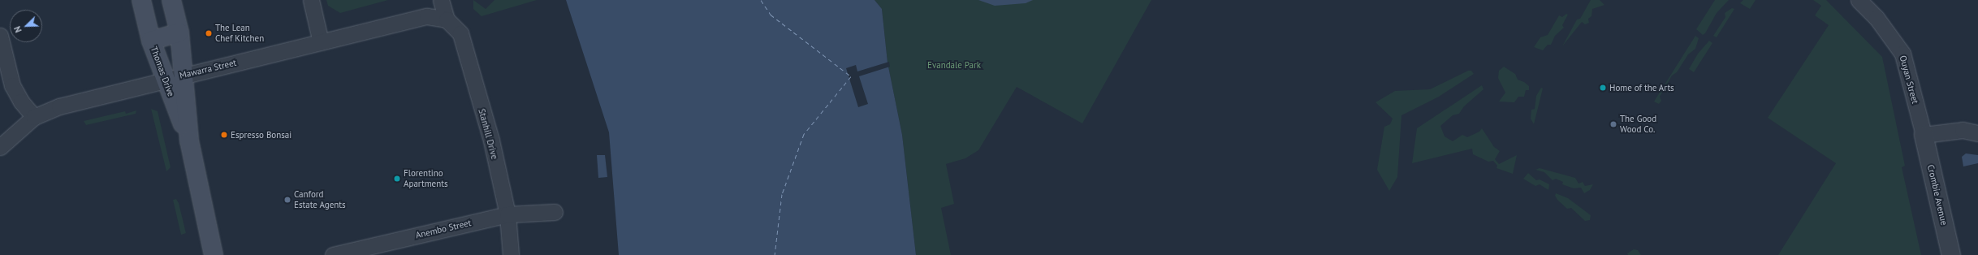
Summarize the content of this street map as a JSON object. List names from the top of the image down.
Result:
{
  "streets": {
    "main road": ["Thomas Drive"],
    "street": [
      "Mawarra Street",
      "Ouyan Street",
      "Stanhill Drive",
      "Crombie Avenue",
      "Anembo Street"
    ]
  },
  "crossings": [
    ["Mawarra Street", "Thomas Drive"],
    ["Mawarra Street", "Stanhill Drive"],
    ["Ouyan Street", "Crombie Avenue"],
    ["Stanhill Drive", "Anembo Street"]
  ],
  "parks": ["Evandale Park"],
  "places": [
    "The Lean Chef Kitchen",
    "Home of the Arts",
    "The Good Wood Co.",
    "Espresso Bonsai",
    "Florentino Apartments",
    "Canford Estate Agents"
  ],
  "north": "bottom left"
}
